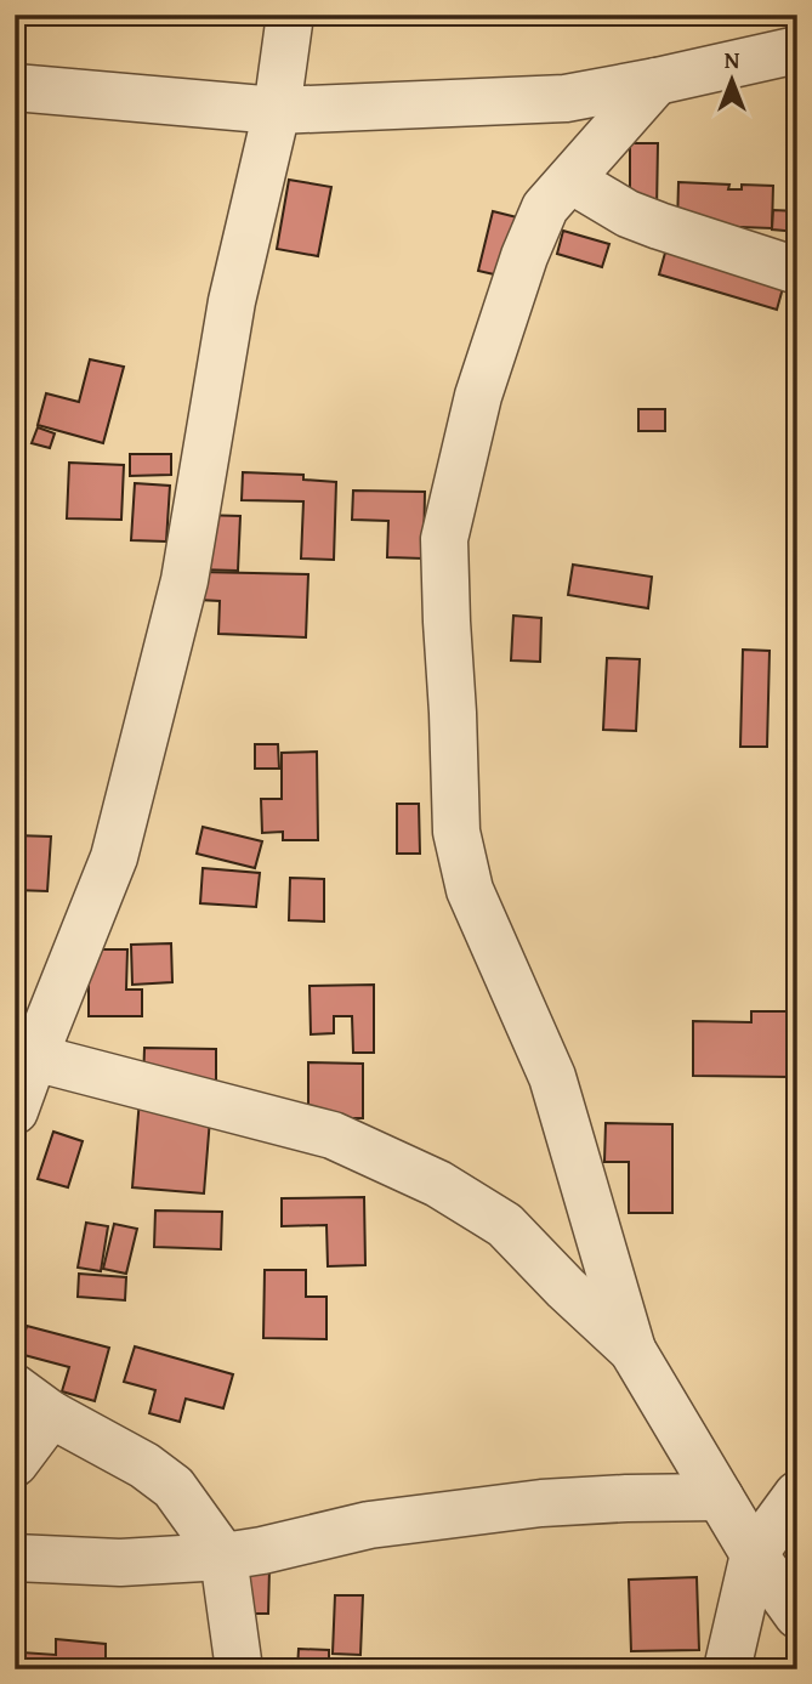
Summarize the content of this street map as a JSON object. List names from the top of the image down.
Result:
{
  "north": "top"
}
